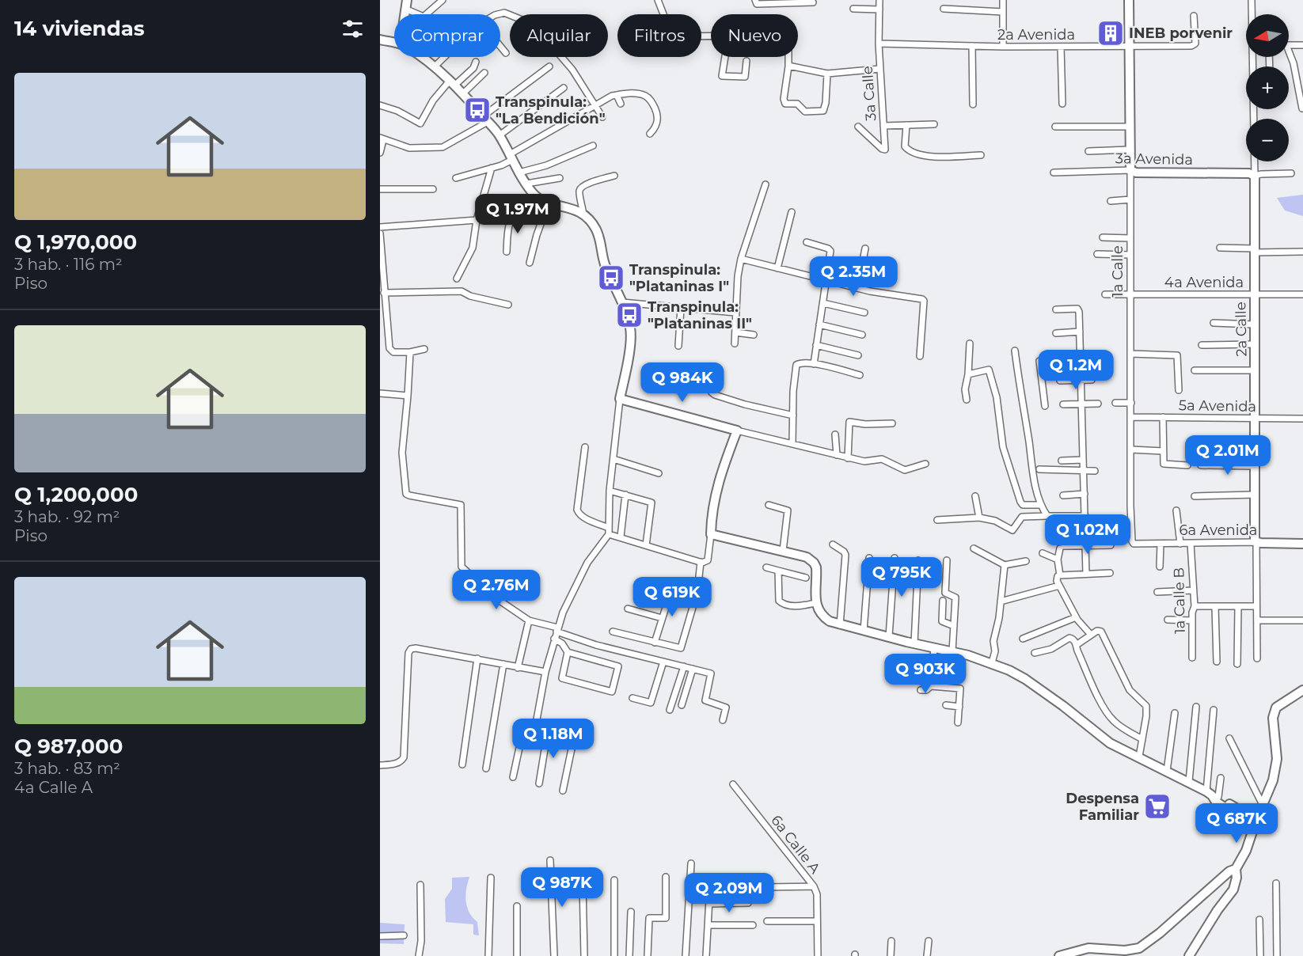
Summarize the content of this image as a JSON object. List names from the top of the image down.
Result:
{
  "streets": {
    "street": [
      "2a Avenida",
      "3a Calle",
      "3a Avenida",
      "1a Calle",
      "4a Avenida",
      "2a Calle",
      "5a Avenida",
      "6a Avenida",
      "1a Calle B",
      "6a Calle A"
    ]
  },
  "crossings": [
    ["2a Avenida", "3a Calle"],
    ["2a Avenida", "1a Calle"],
    ["3a Avenida", "1a Calle"],
    ["3a Avenida", "2a Calle"],
    ["1a Calle", "4a Avenida"],
    ["1a Calle", "5a Avenida"],
    ["1a Calle", "6a Avenida"],
    ["4a Avenida", "2a Calle"],
    ["2a Calle", "5a Avenida"],
    ["2a Calle", "6a Avenida"],
    ["6a Avenida", "1a Calle B"]
  ],
  "places": {
    "building": ["INEB porvenir"],
    "bus stop": ["Transpinula: \"La Bendición\"", "Transpinula: \"Plataninas I\"", "Transpinula: \"Plataninas II\""],
    "supermarket": ["Despensa Familiar"]
  },
  "north": "left",
  "page": {
    "heading": "14 viviendas",
    "map_buttons": ["+", "−"],
    "chip": [
      "Comprar",
      "Alquilar",
      "Filtros",
      "Nuevo"
    ],
    "list": [
      {
        "name": "Q 1,970,000",
        "note": "3 hab. · 116 m² · Piso"
      },
      {
        "name": "Q 1,200,000",
        "note": "3 hab. · 92 m² · Piso"
      },
      {
        "name": "Q 987,000",
        "note": "3 hab. · 83 m² · 4a Calle A"
      }
    ],
    "price": [
      "Q 1.97M",
      "Q 2.35M",
      "Q 1.2M",
      "Q 984K",
      "Q 2.01M",
      "Q 1.02M",
      "Q 795K",
      "Q 2.76M",
      "Q 619K",
      "Q 903K",
      "Q 1.18M",
      "Q 687K",
      "Q 987K",
      "Q 2.09M"
    ]
  }
}
